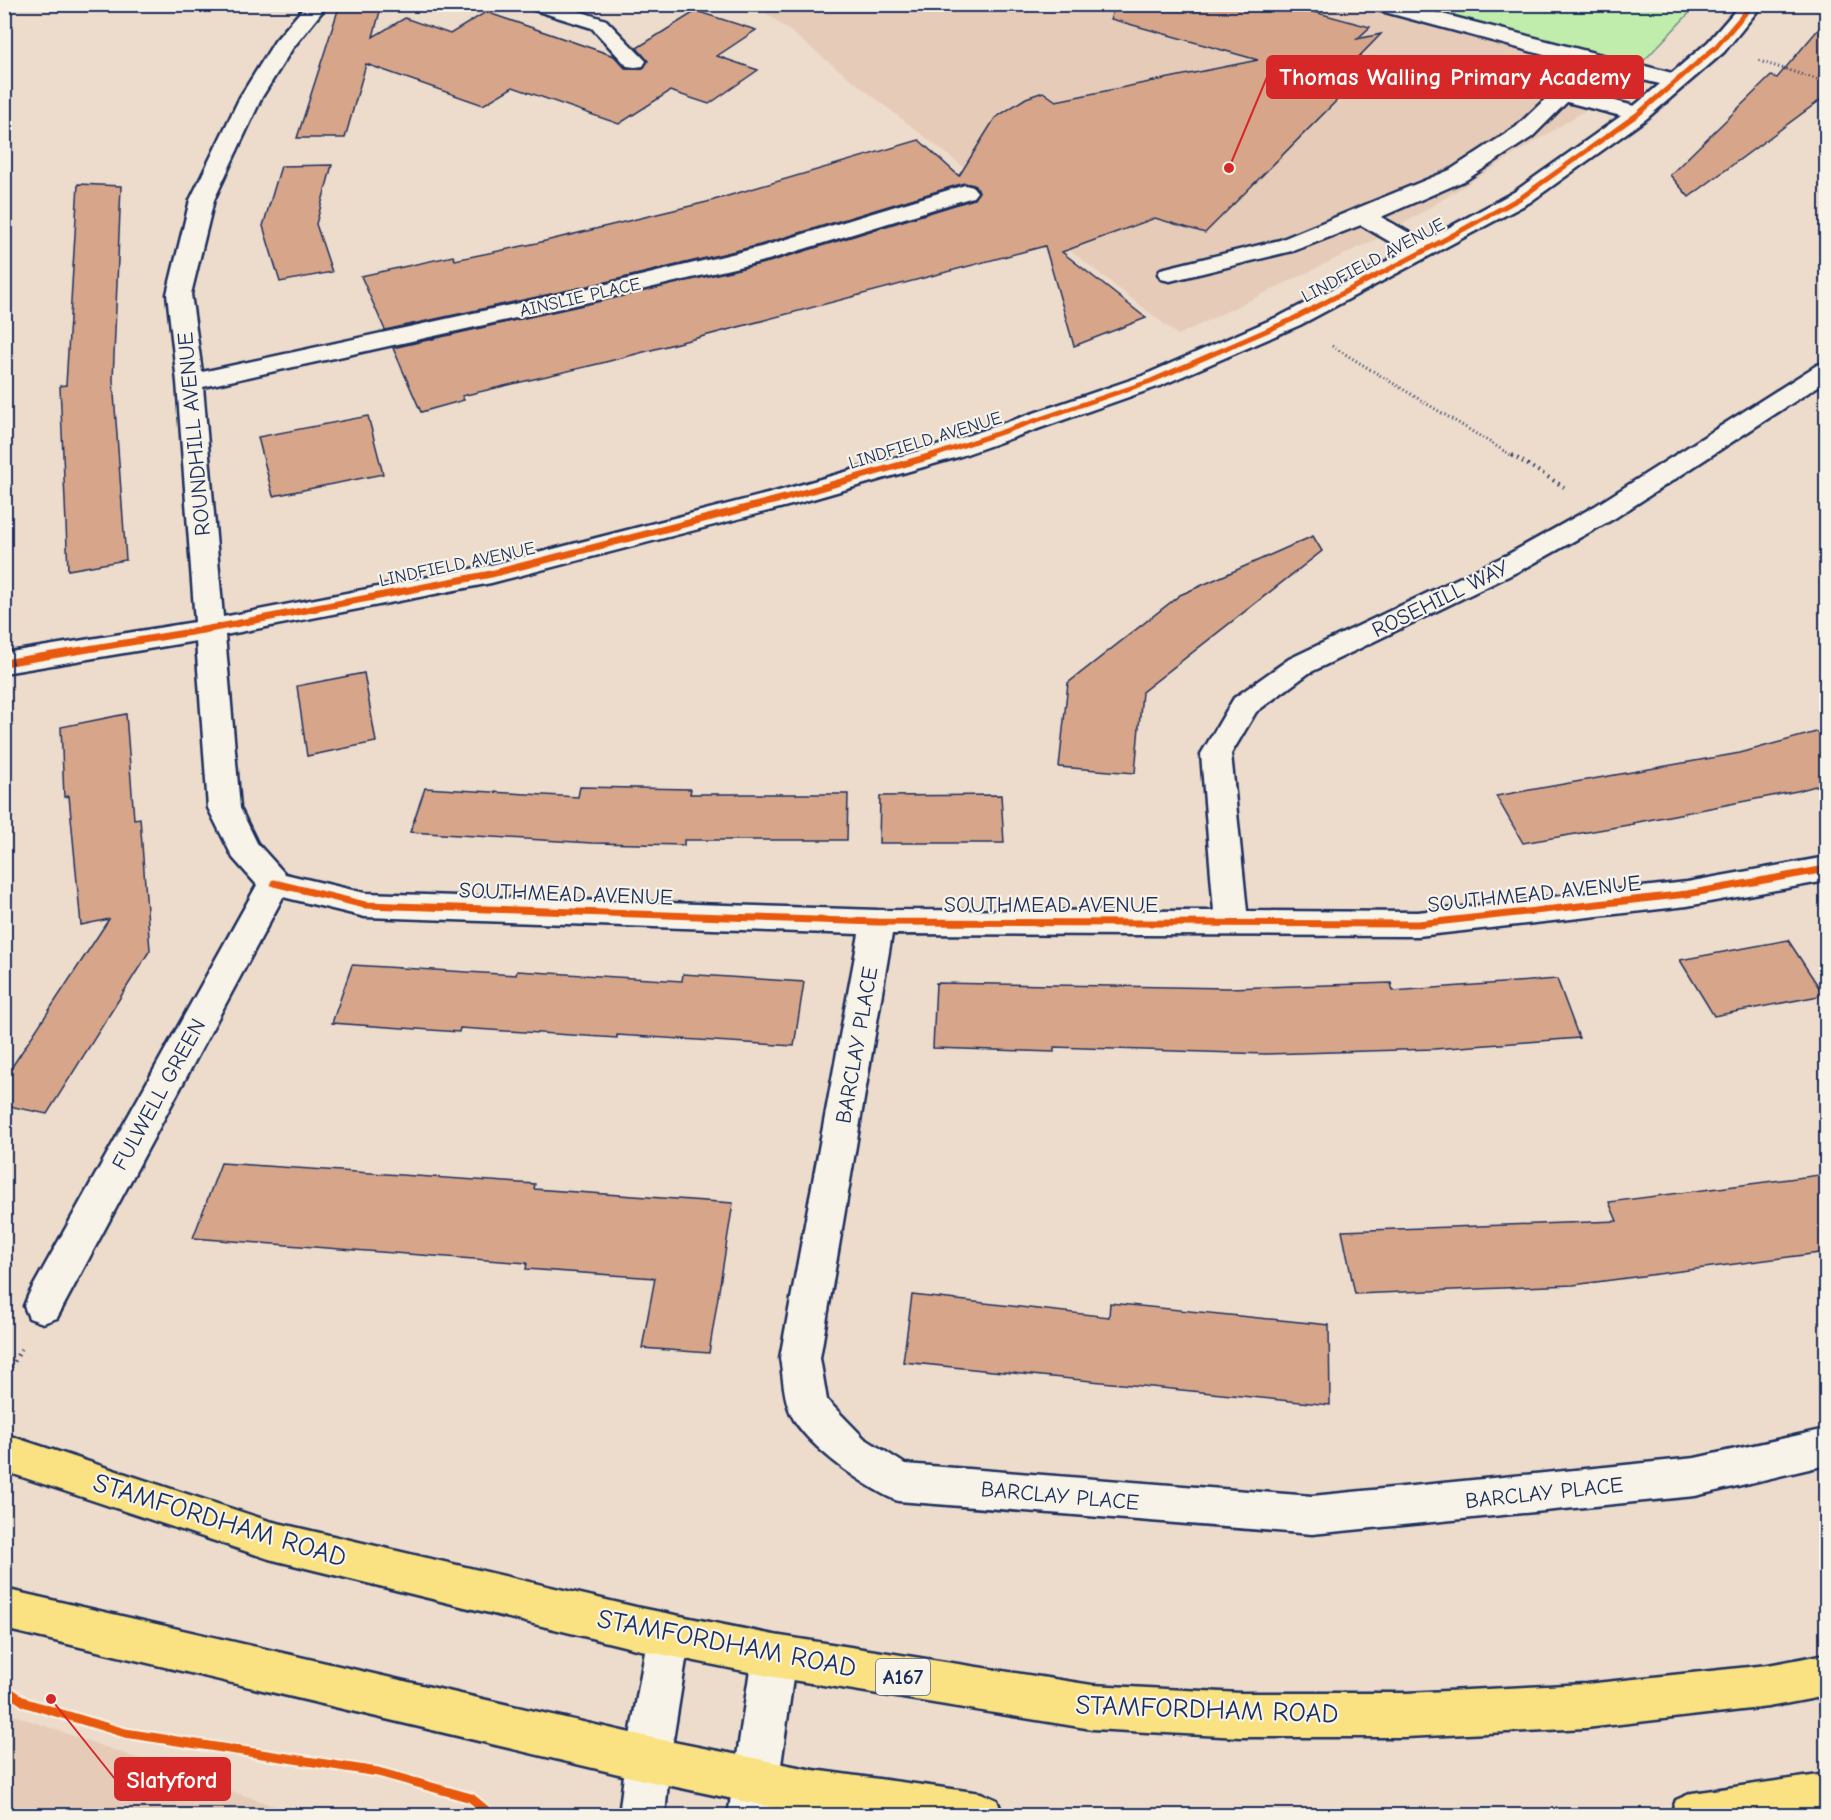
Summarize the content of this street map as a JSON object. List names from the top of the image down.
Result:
{
  "streets": {
    "main road": ["STAMFORDHAM ROAD", "A167"],
    "street": [
      "LINDFIELD AVENUE",
      "AINSLIE PLACE",
      "ROUNDHILL AVENUE",
      "ROSEHILL WAY",
      "SOUTHMEAD AVENUE",
      "BARCLAY PLACE",
      "FULWELL GREEN"
    ]
  },
  "crossings": [
    ["LINDFIELD AVENUE", "ROUNDHILL AVENUE"],
    ["AINSLIE PLACE", "ROUNDHILL AVENUE"],
    ["ROUNDHILL AVENUE", "SOUTHMEAD AVENUE"],
    ["ROUNDHILL AVENUE", "FULWELL GREEN"],
    ["ROSEHILL WAY", "SOUTHMEAD AVENUE"],
    ["SOUTHMEAD AVENUE", "BARCLAY PLACE"],
    ["SOUTHMEAD AVENUE", "FULWELL GREEN"]
  ],
  "places": ["Thomas Walling Primary Academy", "Slatyford"]
}
